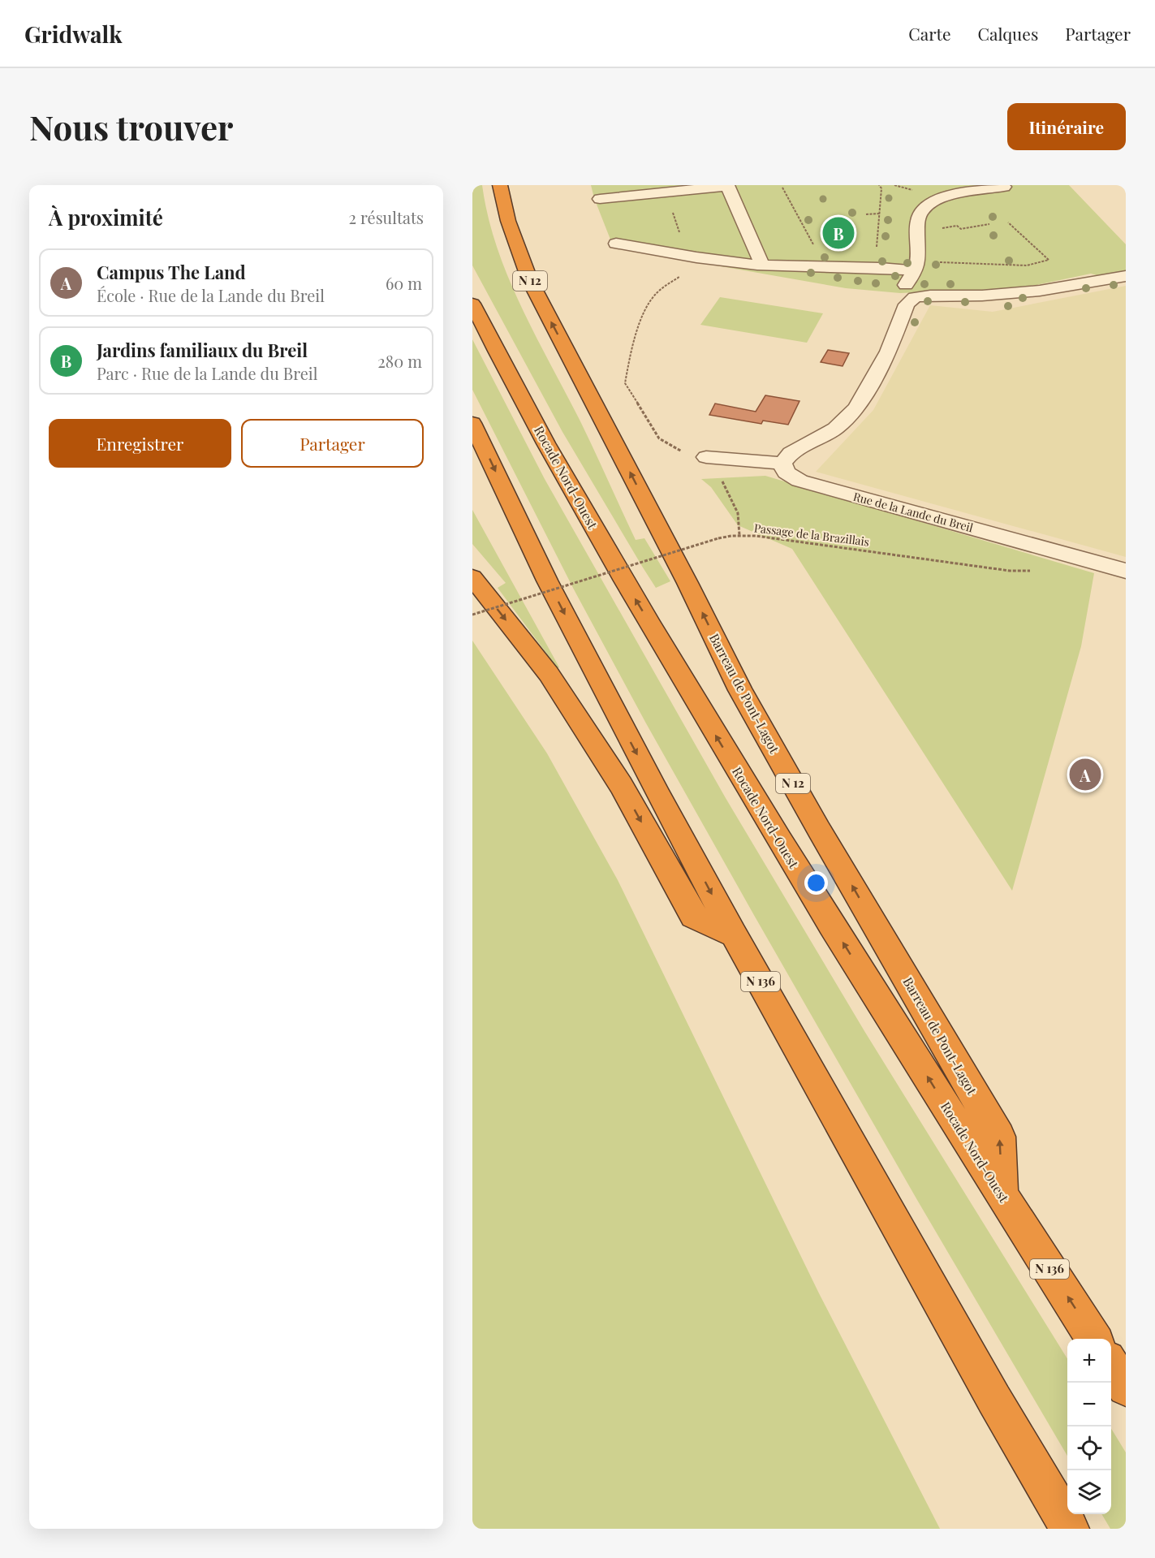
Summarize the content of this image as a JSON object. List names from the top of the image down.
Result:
{
  "streets": {
    "highway": [
      "N 12",
      "Rocade Nord-Ouest",
      "Barreau de Pont-Lagot",
      "N 136"
    ],
    "street": ["Rue de la Lande du Breil"],
    "path": ["Passage de la Brazillais"]
  },
  "crossings": [
    ["Rocade Nord-Ouest", "Barreau de Pont-Lagot"],
    ["Rue de la Lande du Breil", "Passage de la Brazillais"]
  ],
  "page": {
    "header": "Gridwalk",
    "nav": ["Carte", "Calques", "Partager"],
    "buttons": [
      "Itinéraire",
      ["Enregistrer", "Partager"]
    ],
    "title": "Nous trouver",
    "heading": ["À proximité", "2 résultats"],
    "pins": ["B", "A"],
    "list": [
      {
        "mark": "A",
        "name": "Campus The Land",
        "note": "École · Rue de la Lande du Breil",
        "value": "60 m"
      },
      {
        "mark": "B",
        "name": "Jardins familiaux du Breil",
        "note": "Parc · Rue de la Lande du Breil",
        "value": "280 m"
      }
    ],
    "map_buttons": ["+", "−"]
  }
}
